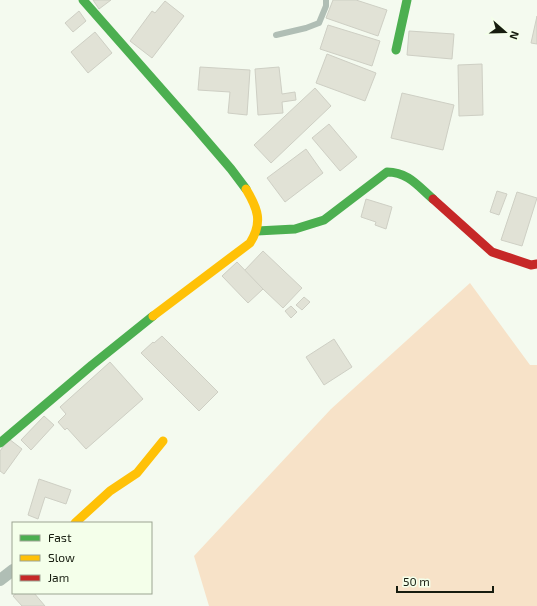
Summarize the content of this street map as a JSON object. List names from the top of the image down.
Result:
{
  "legend": ["Fast", "Slow", "Jam"],
  "scale_bar": "50 m",
  "north": "right"
}
